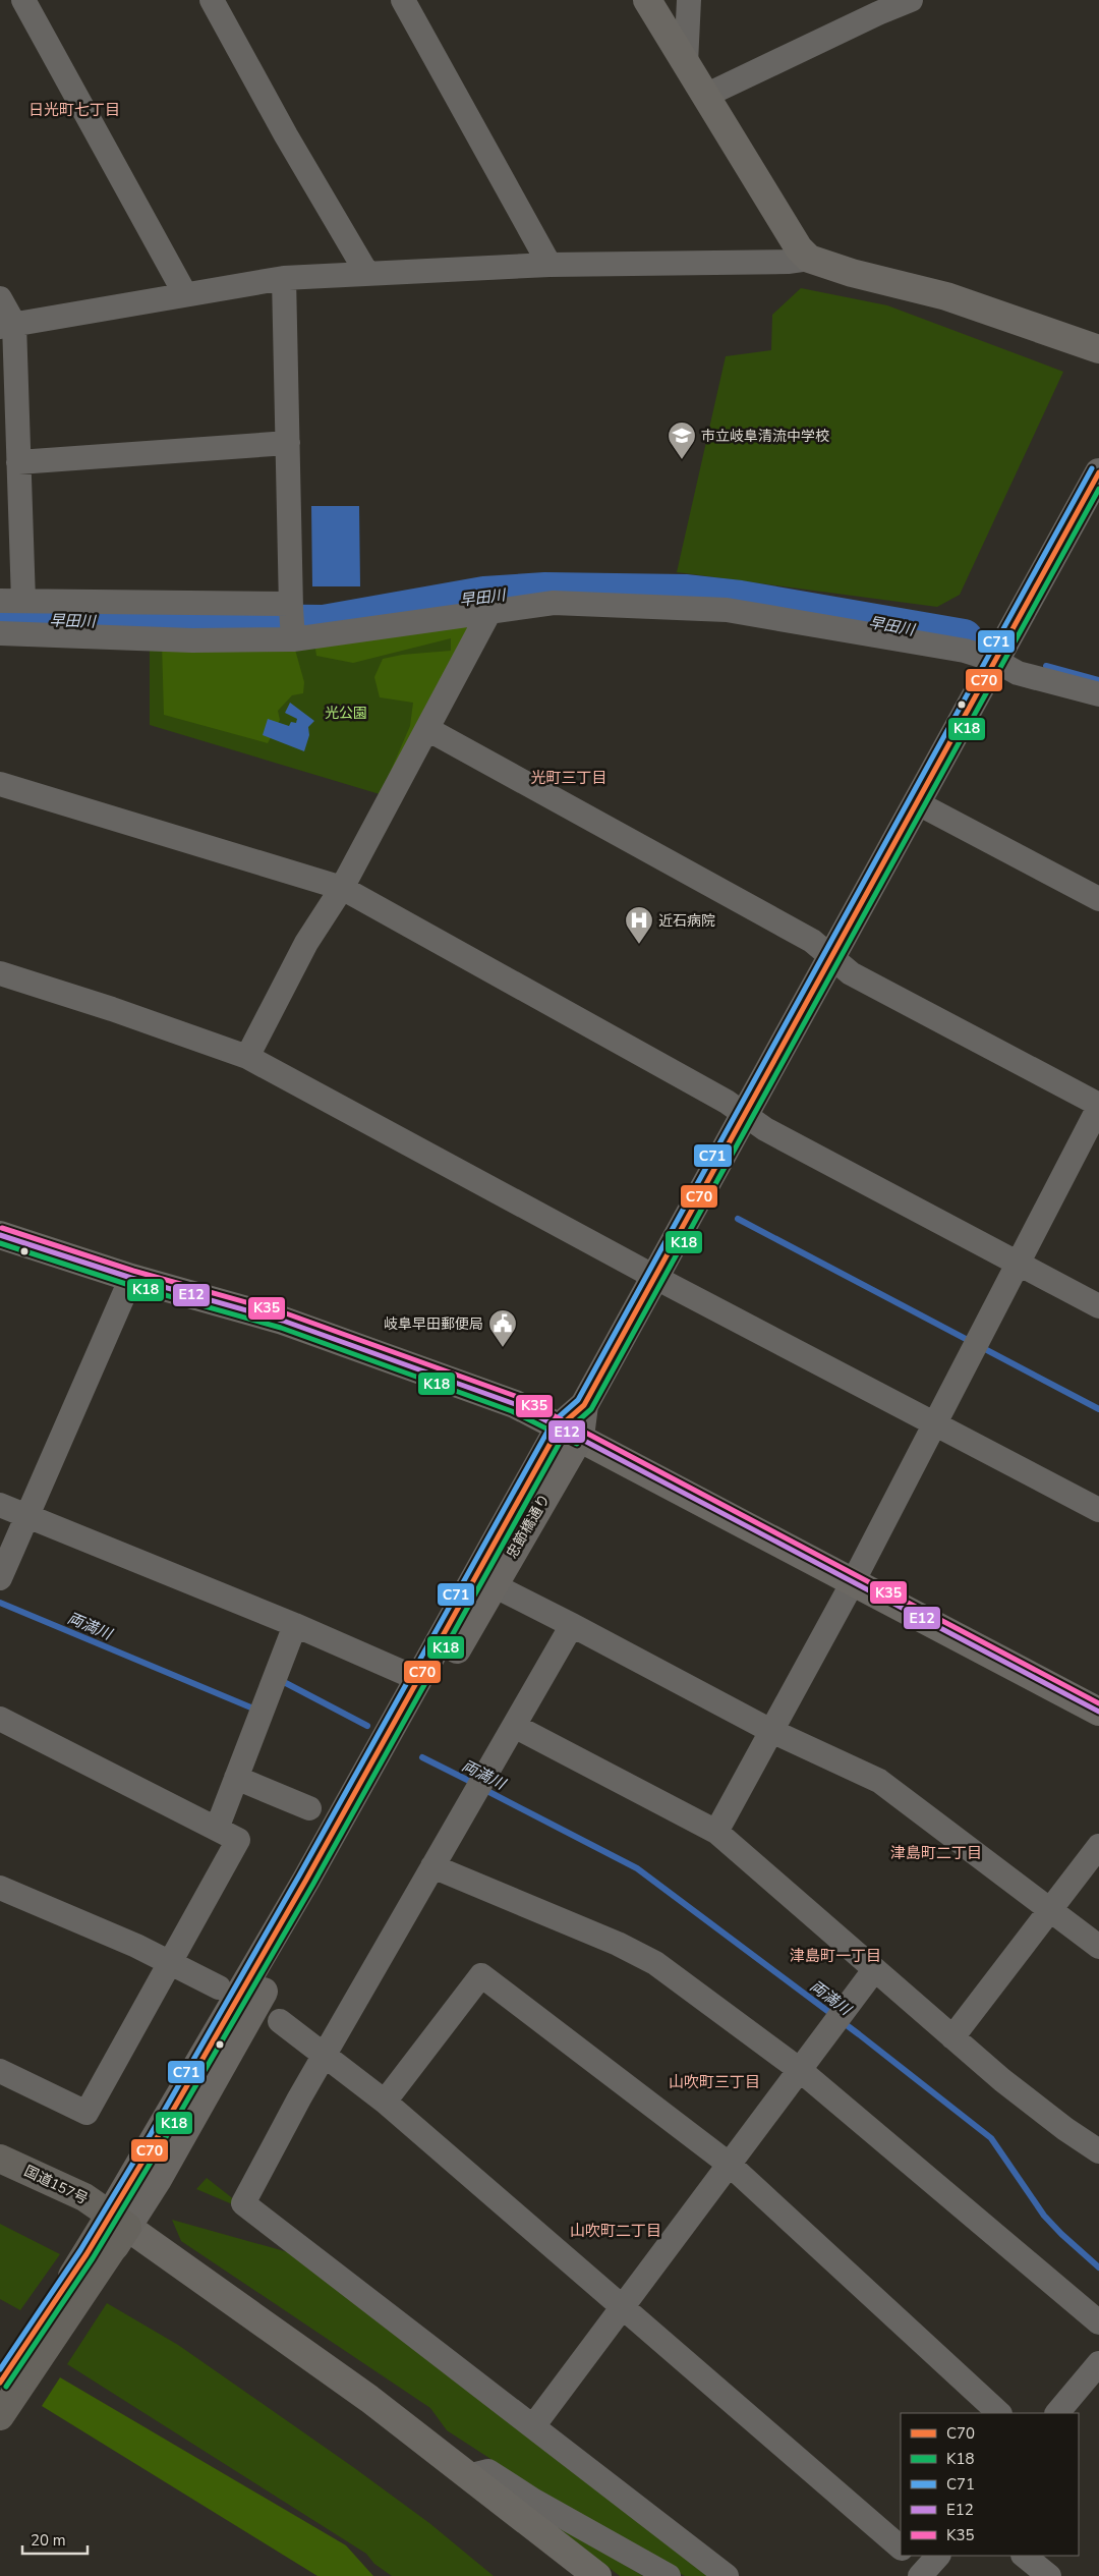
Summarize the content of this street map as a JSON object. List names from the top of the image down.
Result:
{
  "streets": {
    "highway": ["国道157号"],
    "main road": ["忠節橋通り"]
  },
  "crossings": [
    ["忠節橋通り", "国道157号"]
  ],
  "districts": [
    "日光町七丁目",
    "光町三丁目",
    "津島町二丁目",
    "津島町一丁目",
    "山吹町三丁目",
    "山吹町二丁目"
  ],
  "water": ["早田川", "両満川"],
  "parks": ["光公園"],
  "places": {
    "school or university": ["市立岐阜清流中学校"],
    "hospital": ["近石病院"],
    "public building": ["岐阜早田郵便局"]
  },
  "lines": [
    "transit line C71",
    "transit line C70",
    "transit line K18",
    "transit line K35",
    "transit line E12"
  ],
  "legend": [
    "C70",
    "K18",
    "C71",
    "E12",
    "K35"
  ],
  "scale_bar": "20 m"
}
